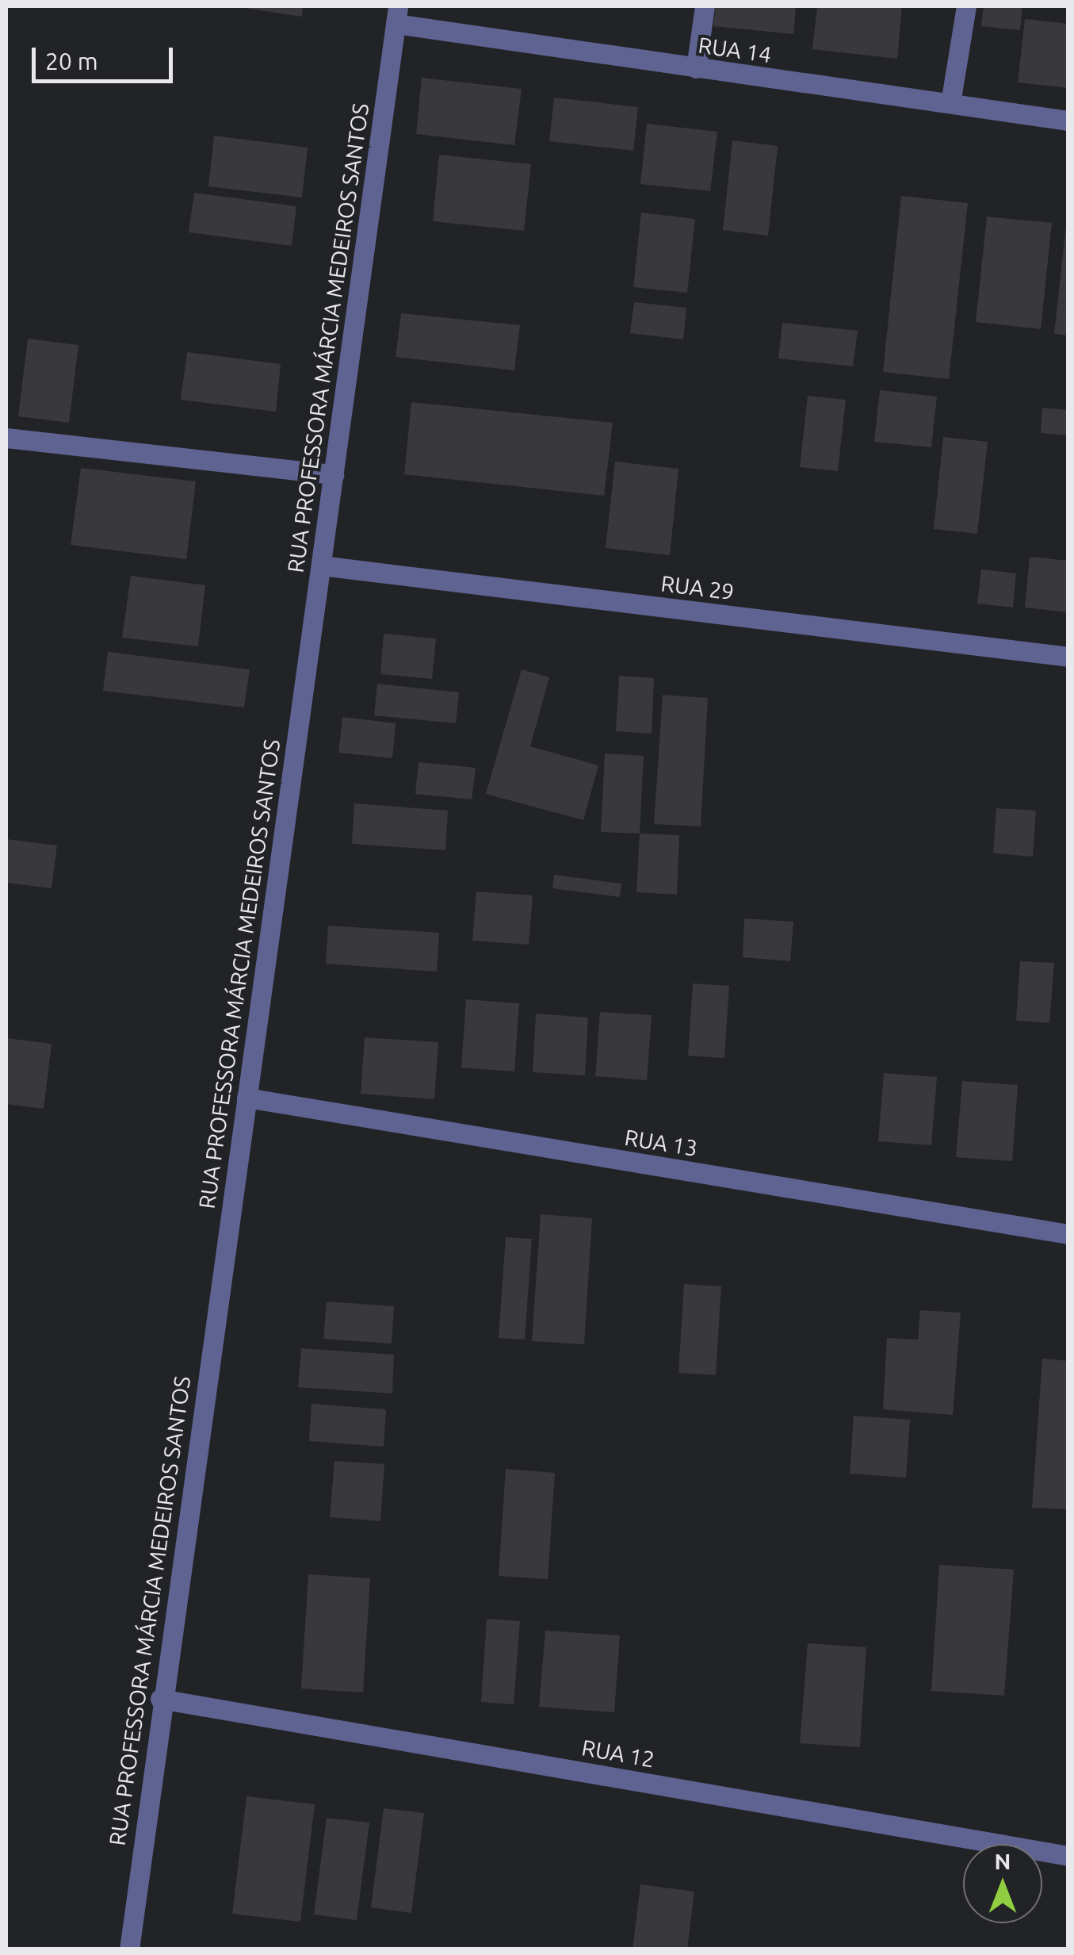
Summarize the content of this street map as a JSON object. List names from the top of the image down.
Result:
{
  "streets": {
    "street": [
      "RUA 14",
      "RUA PROFESSORA MÁRCIA MEDEIROS SANTOS",
      "RUA 29",
      "RUA 13",
      "RUA 12"
    ]
  },
  "crossings": [
    ["RUA 14", "RUA PROFESSORA MÁRCIA MEDEIROS SANTOS"],
    ["RUA PROFESSORA MÁRCIA MEDEIROS SANTOS", "RUA 29"],
    ["RUA PROFESSORA MÁRCIA MEDEIROS SANTOS", "RUA 13"],
    ["RUA PROFESSORA MÁRCIA MEDEIROS SANTOS", "RUA 12"]
  ],
  "scale_bar": "20 m",
  "north": "top"
}
